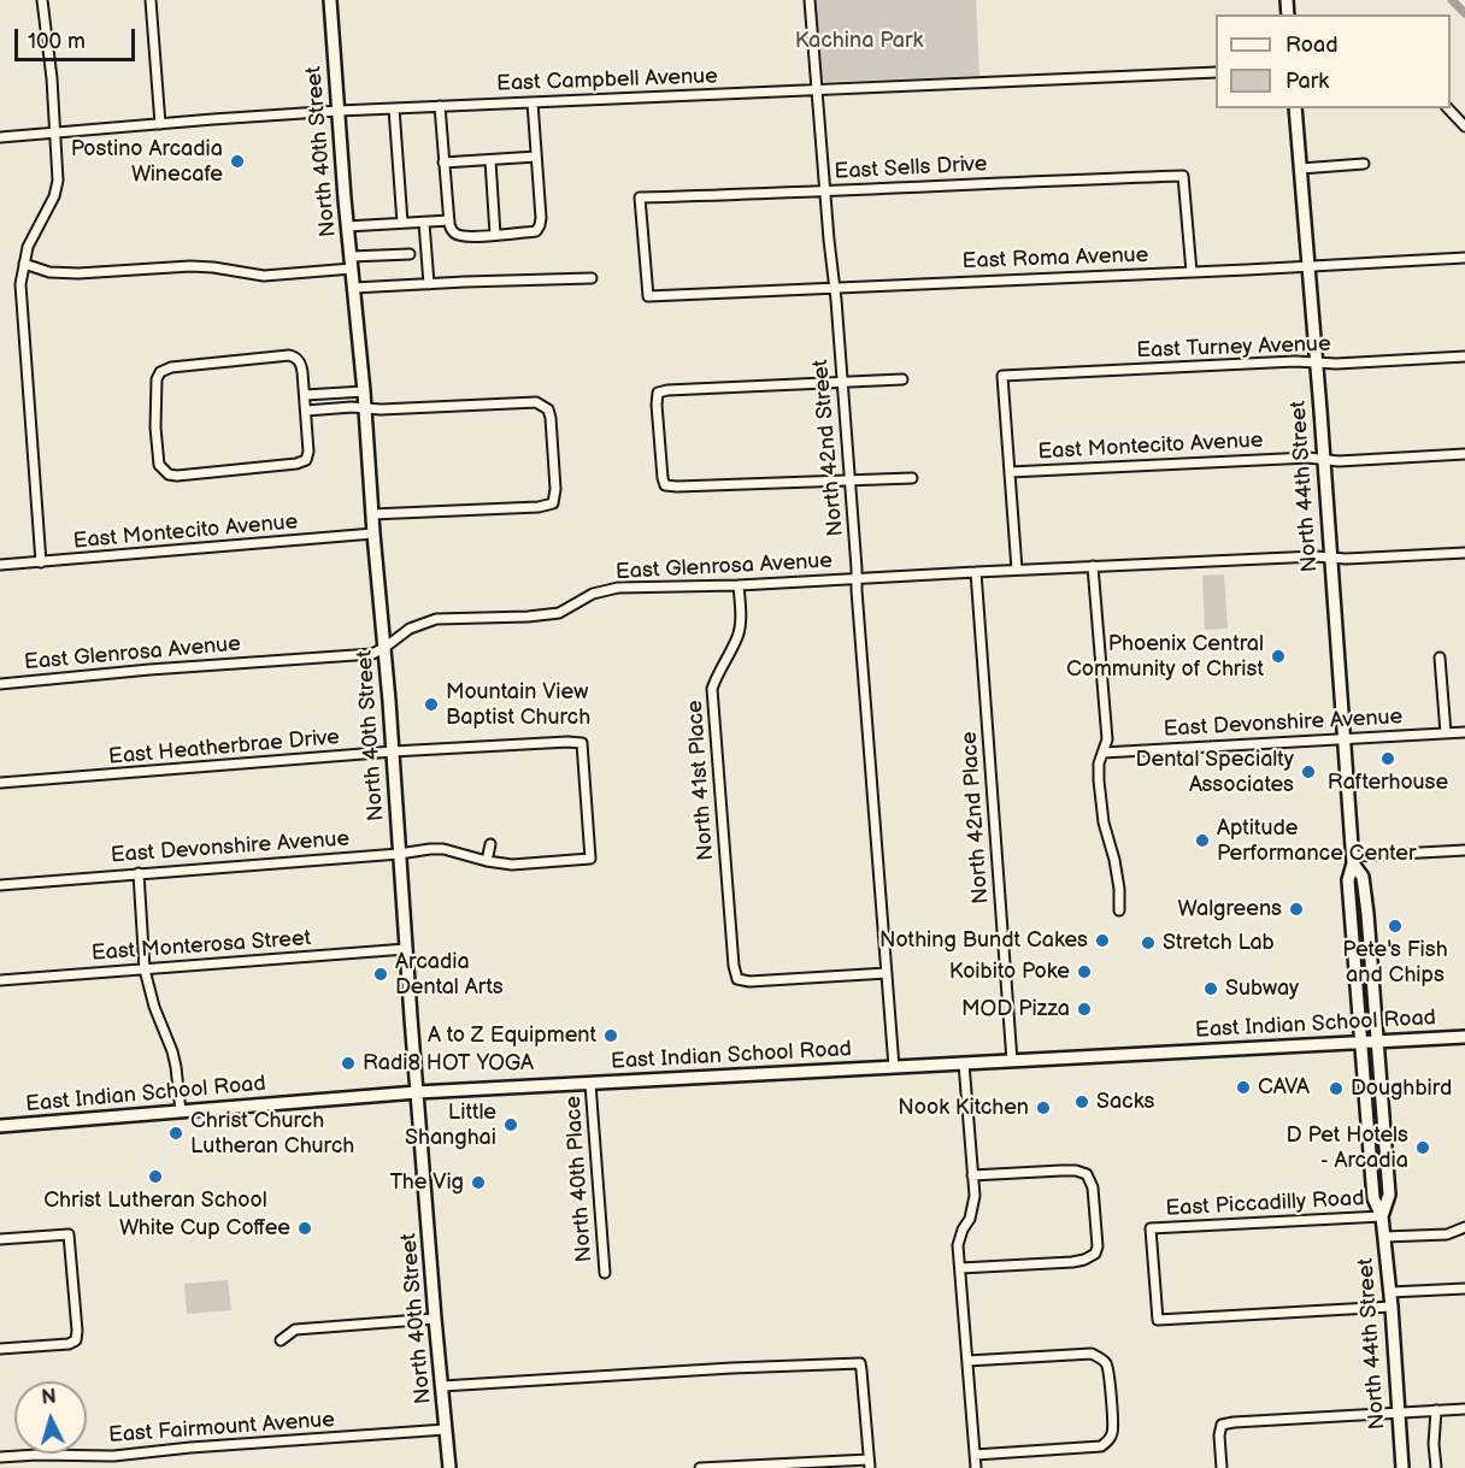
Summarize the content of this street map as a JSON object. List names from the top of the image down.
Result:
{
  "streets": {
    "main road": ["North 40th Street", "North 44th Street", "East Indian School Road"],
    "street": [
      "East Campbell Avenue",
      "East Sells Drive",
      "East Roma Avenue",
      "East Turney Avenue",
      "East Montecito Avenue",
      "North 42nd Street",
      "East Glenrosa Avenue",
      "East Devonshire Avenue",
      "East Heatherbrae Drive",
      "North 41st Place",
      "North 42nd Place",
      "East Monterosa Street",
      "North 40th Place",
      "East Piccadilly Road",
      "East Fairmount Avenue"
    ]
  },
  "crossings": [
    ["East Campbell Avenue", "North 40th Street"],
    ["East Campbell Avenue", "North 42nd Street"],
    ["North 40th Street", "East Montecito Avenue"],
    ["North 40th Street", "East Glenrosa Avenue"],
    ["North 40th Street", "East Devonshire Avenue"],
    ["North 40th Street", "East Heatherbrae Drive"],
    ["North 40th Street", "East Monterosa Street"],
    ["North 40th Street", "East Indian School Road"],
    ["North 40th Street", "East Fairmount Avenue"],
    ["East Sells Drive", "East Roma Avenue"],
    ["East Sells Drive", "North 42nd Street"],
    ["East Roma Avenue", "North 42nd Street"],
    ["East Roma Avenue", "North 44th Street"],
    ["East Turney Avenue", "East Montecito Avenue"],
    ["East Turney Avenue", "North 44th Street"],
    ["East Montecito Avenue", "North 44th Street"],
    ["North 42nd Street", "East Glenrosa Avenue"],
    ["North 42nd Street", "North 41st Place"],
    ["North 42nd Street", "East Indian School Road"],
    ["North 44th Street", "East Glenrosa Avenue"],
    ["North 44th Street", "East Devonshire Avenue"],
    ["North 44th Street", "East Indian School Road"],
    ["North 44th Street", "East Piccadilly Road"],
    ["East Glenrosa Avenue", "North 41st Place"],
    ["East Glenrosa Avenue", "North 42nd Place"],
    ["East Devonshire Avenue", "East Heatherbrae Drive"],
    ["North 42nd Place", "East Indian School Road"],
    ["East Indian School Road", "North 40th Place"]
  ],
  "parks": ["Kachina Park"],
  "places": [
    "Postino Arcadia Winecafe",
    "Phoenix Central Community of Christ",
    "Mountain View Baptist Church",
    "Rafterhouse",
    "Dental Specialty Associates",
    "Aptitude Performance Center",
    "Walgreens",
    "Pete's Fish and Chips",
    "Nothing Bundt Cakes",
    "Stretch Lab",
    "Koibito Poke",
    "Arcadia Dental Arts",
    "Subway",
    "MOD Pizza",
    "A to Z Equipment",
    "Radi8 HOT YOGA",
    "CAVA",
    "Doughbird",
    "Sacks",
    "Nook Kitchen",
    "Little Shanghai",
    "Christ Church Lutheran Church",
    "D Pet Hotels - Arcadia",
    "Christ Lutheran School",
    "The Vig",
    "White Cup Coffee"
  ],
  "legend": ["Road", "Park"],
  "scale_bar": "100 m",
  "north": "top"
}
